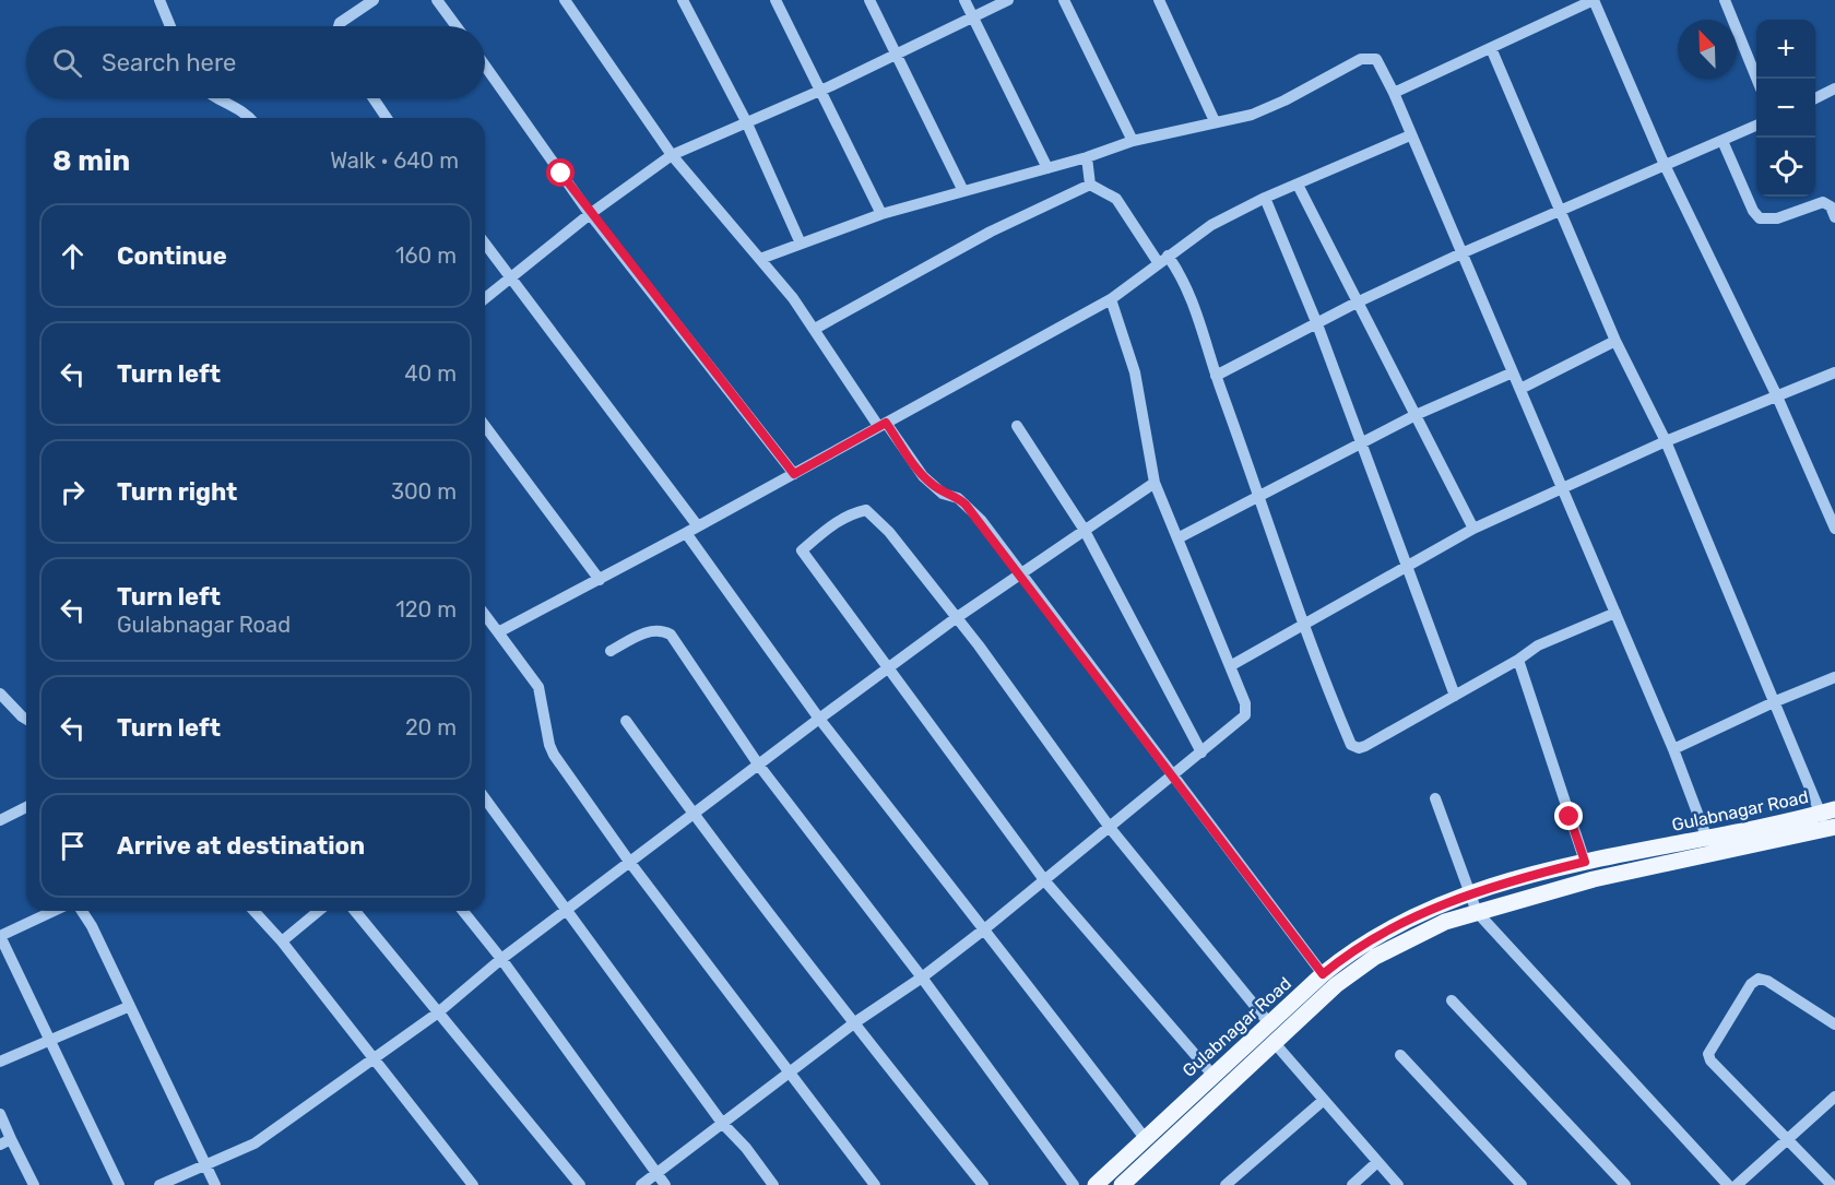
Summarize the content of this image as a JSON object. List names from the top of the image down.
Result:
{
  "streets": {
    "main road": ["Gulabnagar Road"]
  },
  "north": "top left",
  "page": {
    "map_buttons": ["+", "−"],
    "search": "Search here",
    "heading": ["8 min", "Walk · 640 m"],
    "list": [
      ["Continue", "160 m"],
      ["Turn left", "40 m"],
      ["Turn right", "300 m"],
      ["Turn left", "Gulabnagar Road", "120 m"],
      ["Turn left", "20 m"],
      "Arrive at destination"
    ]
  }
}
